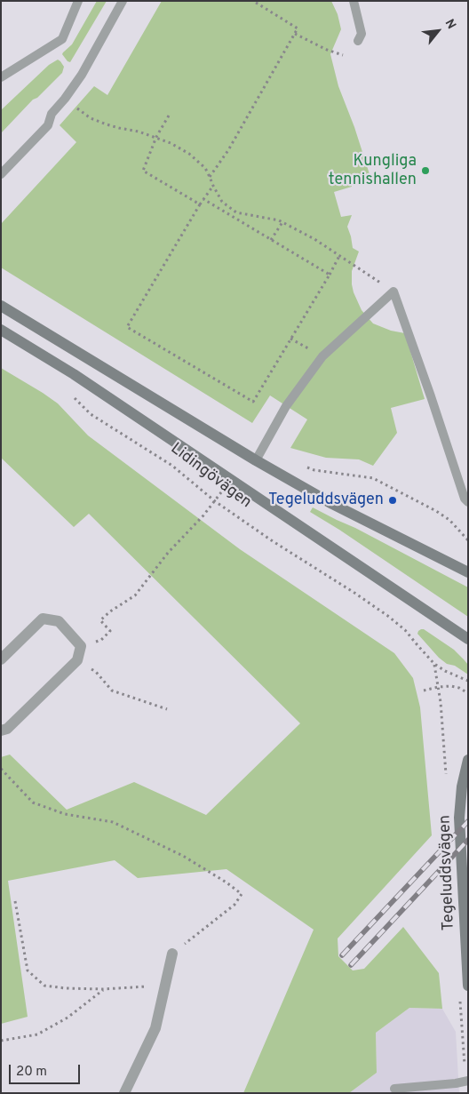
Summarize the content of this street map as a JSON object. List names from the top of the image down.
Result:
{
  "streets": {
    "main road": ["Lidingövägen", "Tegeluddsvägen"]
  },
  "places": ["Kungliga tennishallen", "Tegeluddsvägen"],
  "scale_bar": "20 m",
  "north": "top right"
}
